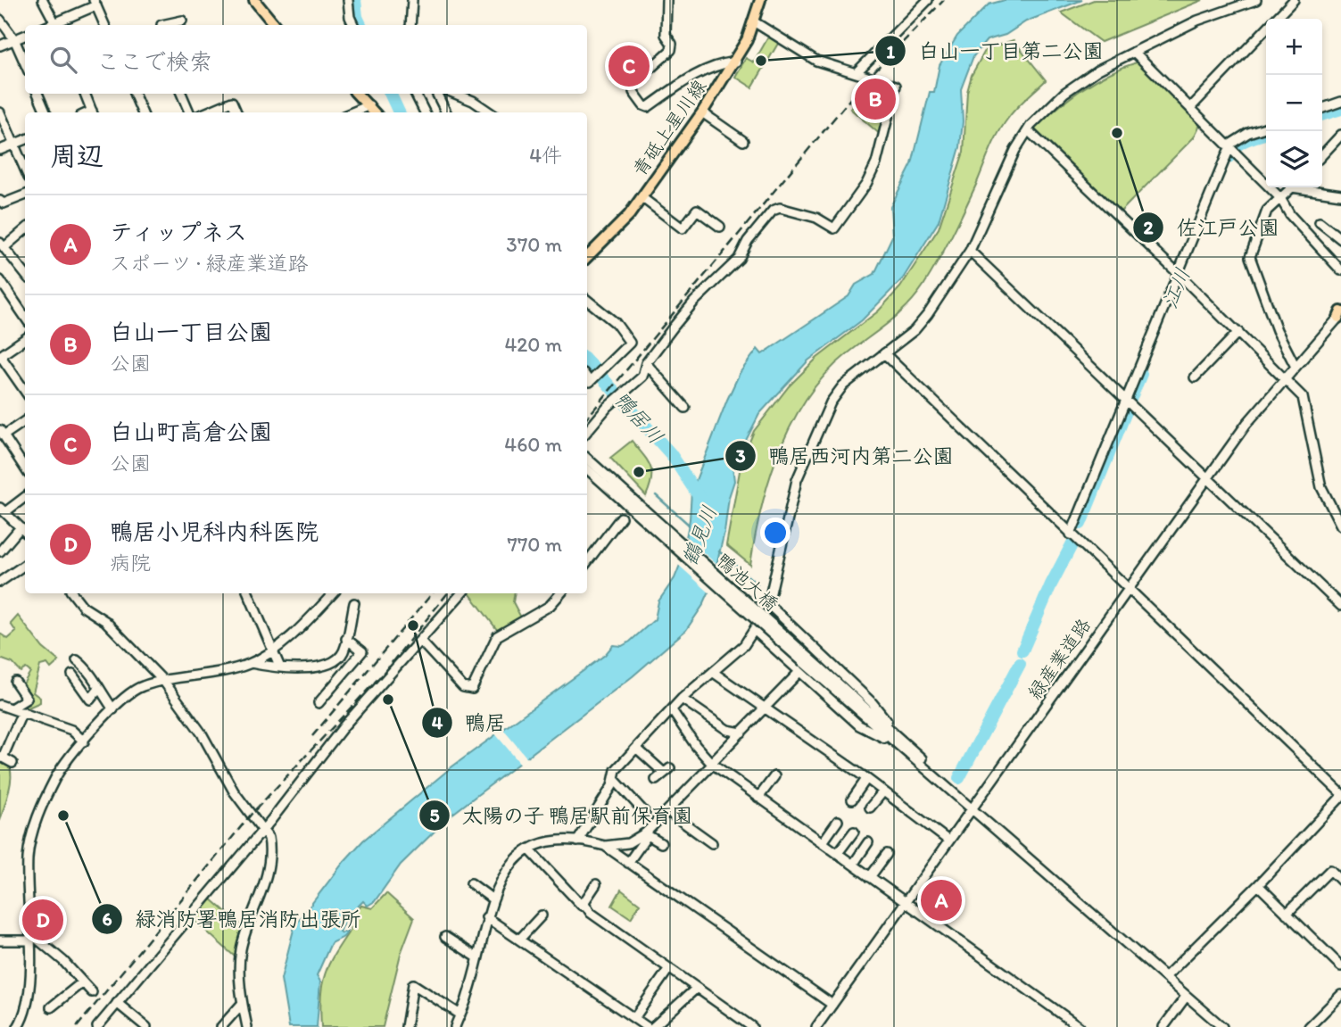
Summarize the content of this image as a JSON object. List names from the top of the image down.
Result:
{
  "streets": {
    "main road": ["青砥上星川線"],
    "street": ["鴨池大橋", "緑産業道路"]
  },
  "water": ["江川", "鴨居川", "鶴見川"],
  "places": [
    "白山一丁目第二公園",
    "佐江戸公園",
    "鴨居西河内第二公園",
    "鴨居",
    "太陽の子 鴨居駅前保育園",
    "緑消防署鴨居消防出張所"
  ],
  "page": {
    "map_buttons": ["+", "−"],
    "search": "ここで検索",
    "pins": [
      "C",
      "B",
      "A",
      "D"
    ],
    "heading": ["周辺", "4件"],
    "list": [
      {
        "mark": "A",
        "name": "ティップネス",
        "note": "スポーツ · 緑産業道路",
        "value": "370 m"
      },
      {
        "mark": "B",
        "name": "白山一丁目公園",
        "note": "公園",
        "value": "420 m"
      },
      {
        "mark": "C",
        "name": "白山町高倉公園",
        "note": "公園",
        "value": "460 m"
      },
      {
        "mark": "D",
        "name": "鴨居小児科内科医院",
        "note": "病院",
        "value": "770 m"
      }
    ]
  }
}
